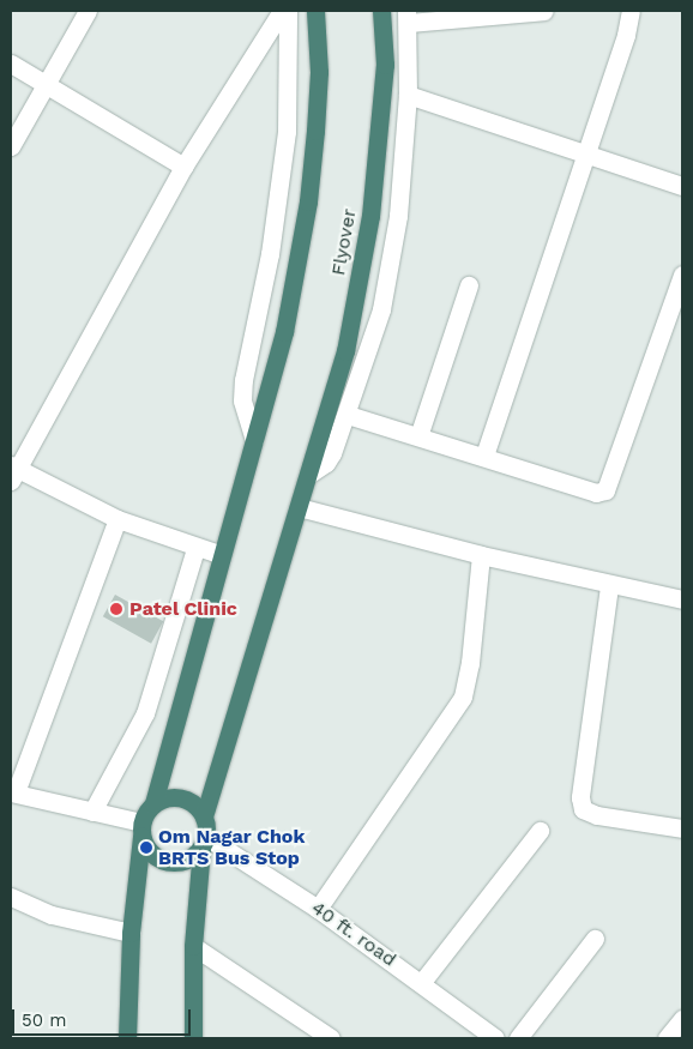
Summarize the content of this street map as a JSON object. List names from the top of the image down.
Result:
{
  "streets": {
    "highway": ["Flyover"],
    "street": ["40 ft. road"]
  },
  "crossings": [
    ["Flyover", "40 ft. road"]
  ],
  "places": ["Patel Clinic", "Om Nagar Chok BRTS Bus Stop"],
  "scale_bar": "50 m"
}
